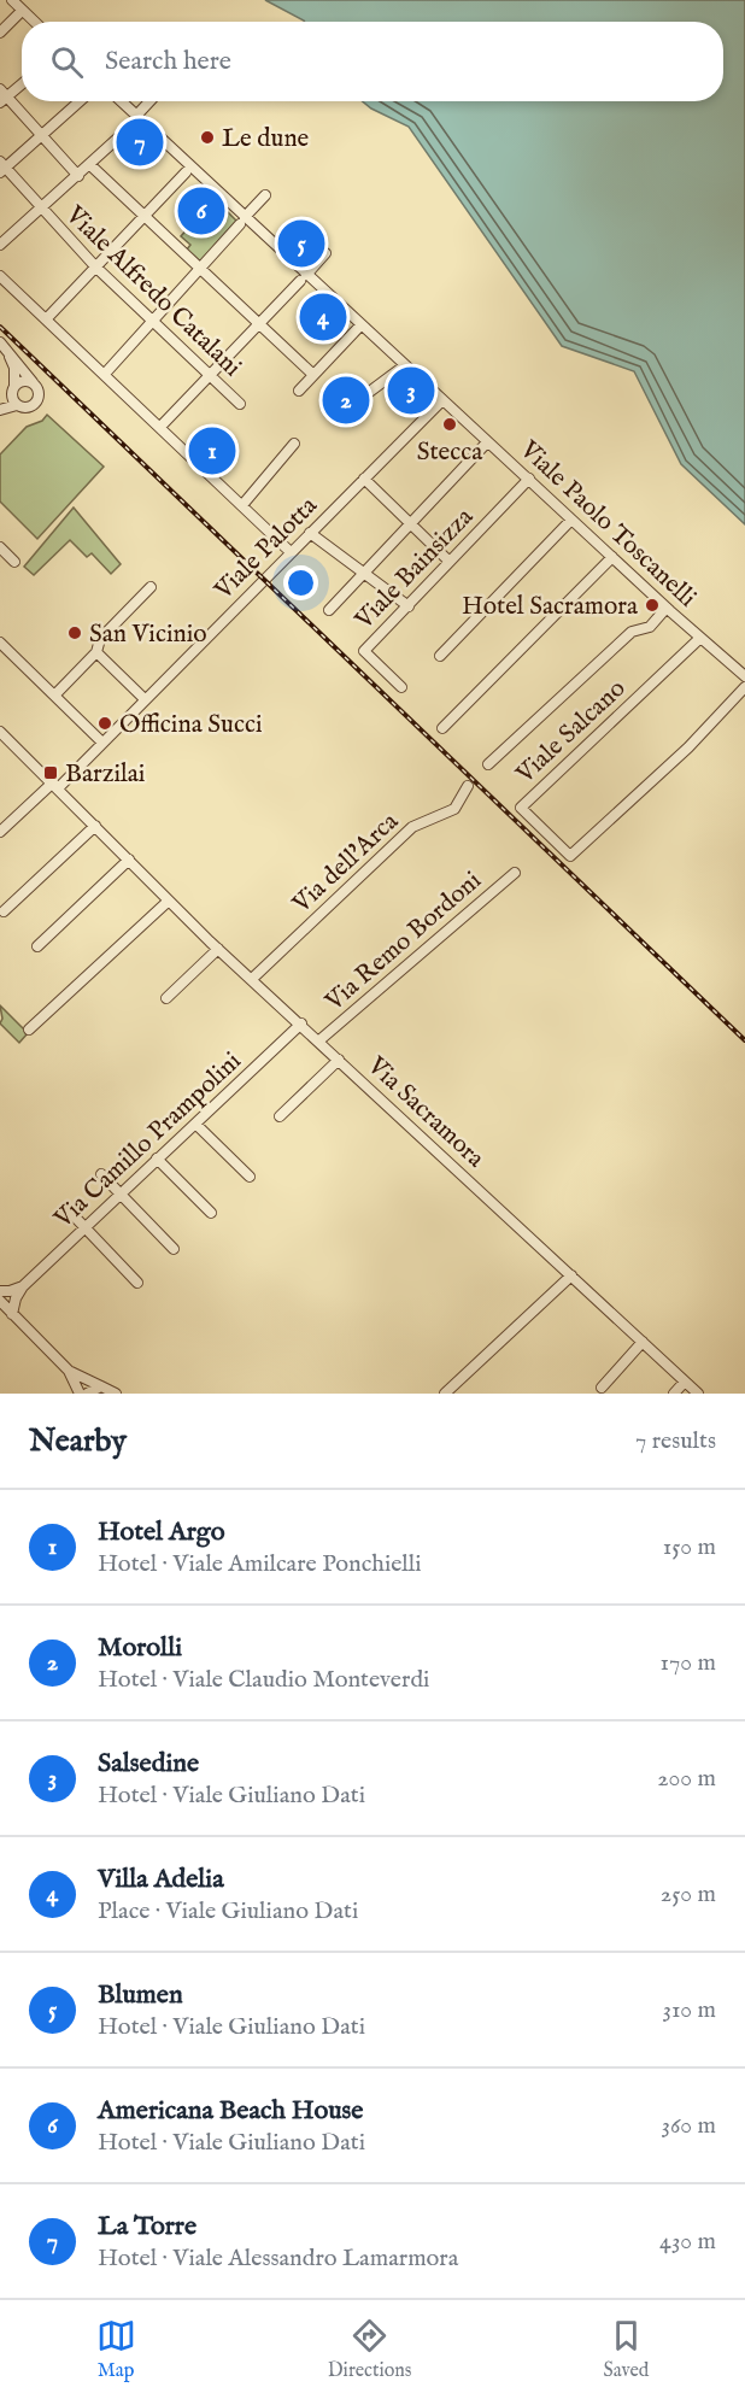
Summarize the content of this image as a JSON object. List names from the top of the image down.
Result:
{
  "streets": {
    "street": [
      "Viale Alfredo Catalani",
      "Viale Paolo Toscanelli",
      "Viale Palotta",
      "Viale Bainsizza",
      "Viale Salcano",
      "Via dell'Arca",
      "Via Remo Bordoni",
      "Via Sacramora",
      "Via Camillo Prampolini"
    ]
  },
  "crossings": [
    ["Viale Paolo Toscanelli", "Viale Palotta"],
    ["Viale Paolo Toscanelli", "Viale Bainsizza"],
    ["Viale Paolo Toscanelli", "Viale Salcano"],
    ["Viale Palotta", "Via Sacramora"],
    ["Via dell'Arca", "Via Sacramora"],
    ["Via Remo Bordoni", "Via Sacramora"],
    ["Via Sacramora", "Via Camillo Prampolini"]
  ],
  "places": {
    "other": [
      "Le dune",
      "Stecca",
      "Hotel Sacramora",
      "San Vicinio",
      "Officina Succi"
    ],
    "transit": ["Barzilai"]
  },
  "page": {
    "search": "Search here",
    "pins": [
      "7",
      "6",
      "5",
      "4",
      "3",
      "2",
      "1"
    ],
    "heading": ["Nearby", "7 results"],
    "list": [
      {
        "mark": "1",
        "name": "Hotel Argo",
        "note": "Hotel · Viale Amilcare Ponchielli",
        "value": "150 m"
      },
      {
        "mark": "2",
        "name": "Morolli",
        "note": "Hotel · Viale Claudio Monteverdi",
        "value": "170 m"
      },
      {
        "mark": "3",
        "name": "Salsedine",
        "note": "Hotel · Viale Giuliano Dati",
        "value": "200 m"
      },
      {
        "mark": "4",
        "name": "Villa Adelia",
        "note": "Place · Viale Giuliano Dati",
        "value": "250 m"
      },
      {
        "mark": "5",
        "name": "Blumen",
        "note": "Hotel · Viale Giuliano Dati",
        "value": "310 m"
      },
      {
        "mark": "6",
        "name": "Americana Beach House",
        "note": "Hotel · Viale Giuliano Dati",
        "value": "360 m"
      },
      {
        "mark": "7",
        "name": "La Torre",
        "note": "Hotel · Viale Alessandro Lamarmora",
        "value": "430 m"
      }
    ],
    "nav": ["Map", "Directions", "Saved"]
  }
}
